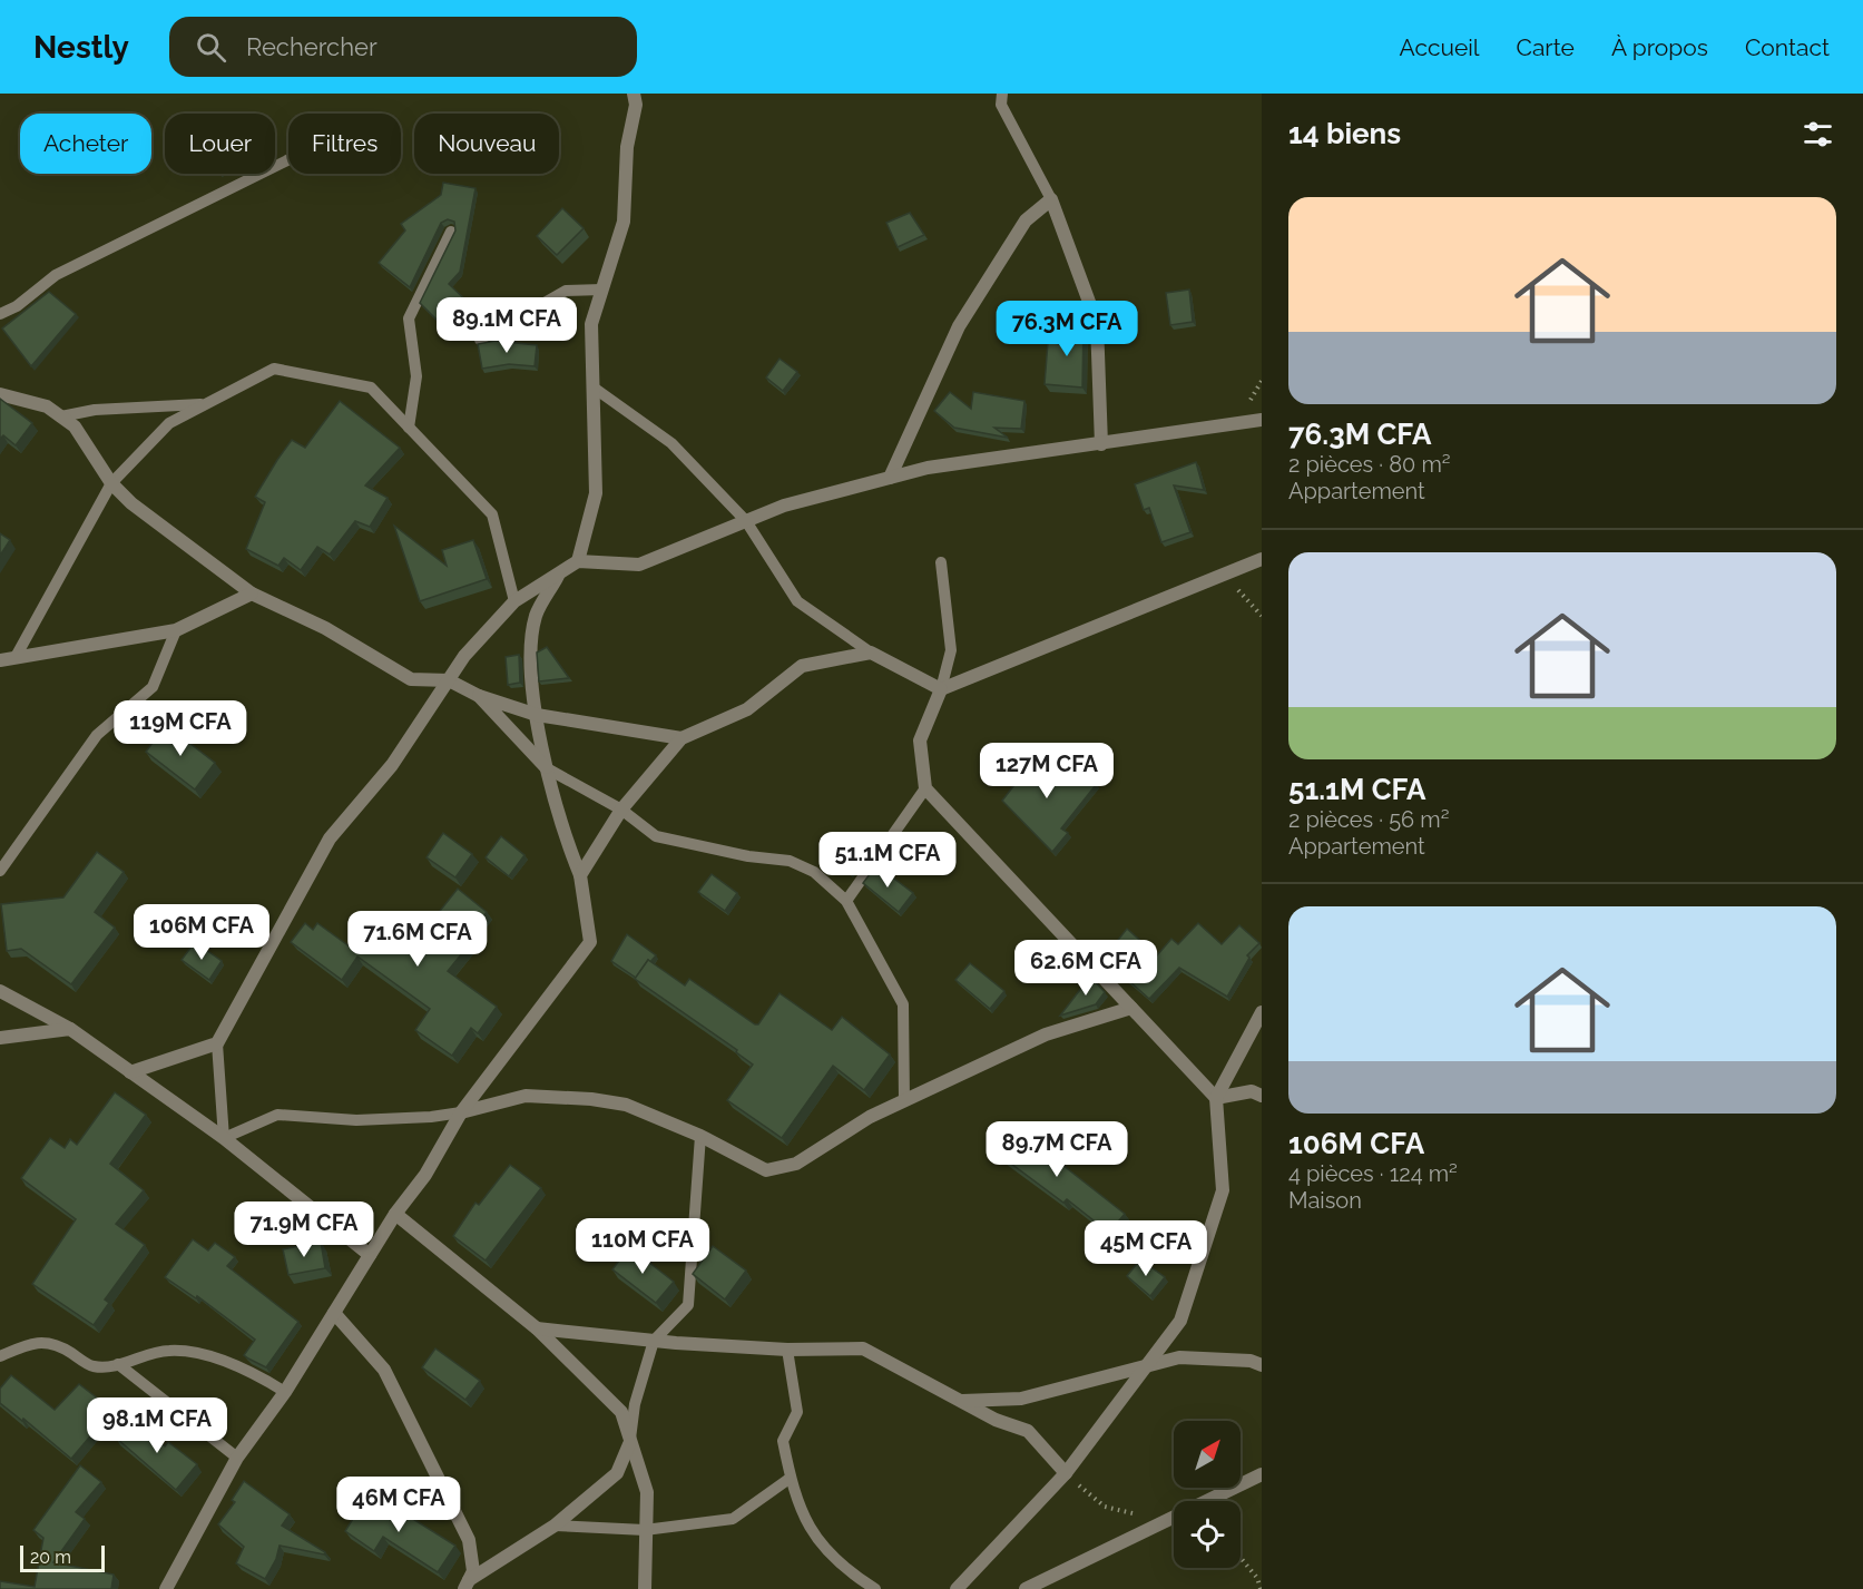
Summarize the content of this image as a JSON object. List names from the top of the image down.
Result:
{
  "scale_bar": "20 m",
  "north": "top right",
  "page": {
    "header": "Nestly",
    "search": "Rechercher",
    "nav": [
      "Accueil",
      "Carte",
      "À propos",
      "Contact"
    ],
    "heading": "14 biens",
    "chip": [
      "Acheter",
      "Louer",
      "Filtres",
      "Nouveau"
    ],
    "list": [
      {
        "name": "76.3M CFA",
        "note": "2 pièces · 80 m² · Appartement"
      },
      {
        "name": "51.1M CFA",
        "note": "2 pièces · 56 m² · Appartement"
      },
      {
        "name": "106M CFA",
        "note": "4 pièces · 124 m² · Maison"
      }
    ],
    "price": [
      "89.1M CFA",
      "76.3M CFA",
      "119M CFA",
      "127M CFA",
      "51.1M CFA",
      "106M CFA",
      "71.6M CFA",
      "62.6M CFA",
      "89.7M CFA",
      "71.9M CFA",
      "110M CFA",
      "45M CFA",
      "98.1M CFA",
      "46M CFA"
    ],
    "scale": "20 m"
  }
}
